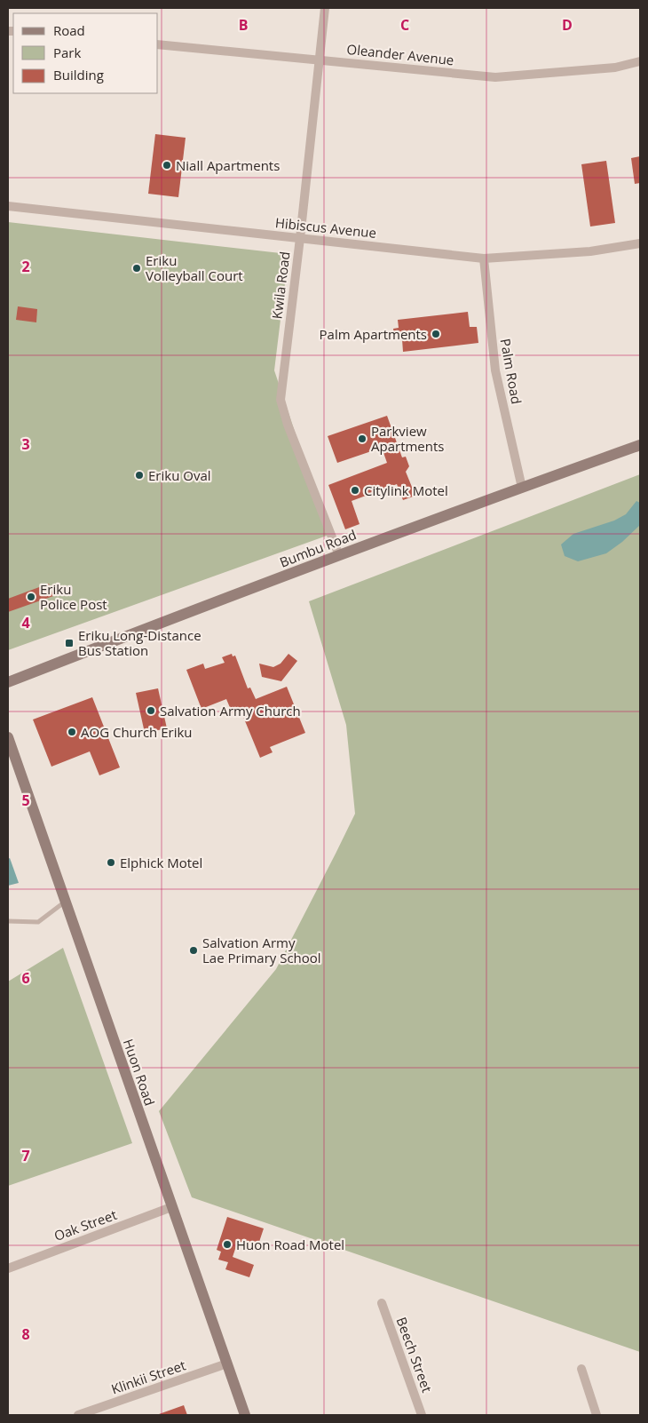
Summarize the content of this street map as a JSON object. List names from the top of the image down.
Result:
{
  "streets": {
    "street": [
      "Oleander Avenue",
      "Hibiscus Avenue",
      "Kwila Road",
      "Palm Road",
      "Bumbu Road",
      "Huon Road",
      "Oak Street",
      "Beech Street",
      "Klinkii Street"
    ]
  },
  "crossings": [
    ["Oleander Avenue", "Kwila Road"],
    ["Hibiscus Avenue", "Kwila Road"],
    ["Hibiscus Avenue", "Palm Road"],
    ["Kwila Road", "Bumbu Road"],
    ["Palm Road", "Bumbu Road"],
    ["Huon Road", "Oak Street"],
    ["Huon Road", "Klinkii Street"]
  ],
  "places": {
    "other": [
      "Niall Apartments",
      "Eriku Volleyball Court",
      "Palm Apartments",
      "Parkview Apartments",
      "Eriku Oval",
      "Citylink Motel",
      "Eriku Police Post",
      "Salvation Army Church",
      "AOG Church Eriku",
      "Elphick Motel",
      "Salvation Army Lae Primary School",
      "Huon Road Motel"
    ],
    "transit": ["Eriku Long-Distance Bus Station"]
  },
  "legend": ["Road", "Park", "Building"],
  "grid": {
    "columns": ["B", "C", "D"],
    "rows": [
      "2",
      "3",
      "4",
      "5",
      "6",
      "7",
      "8"
    ]
  }
}
